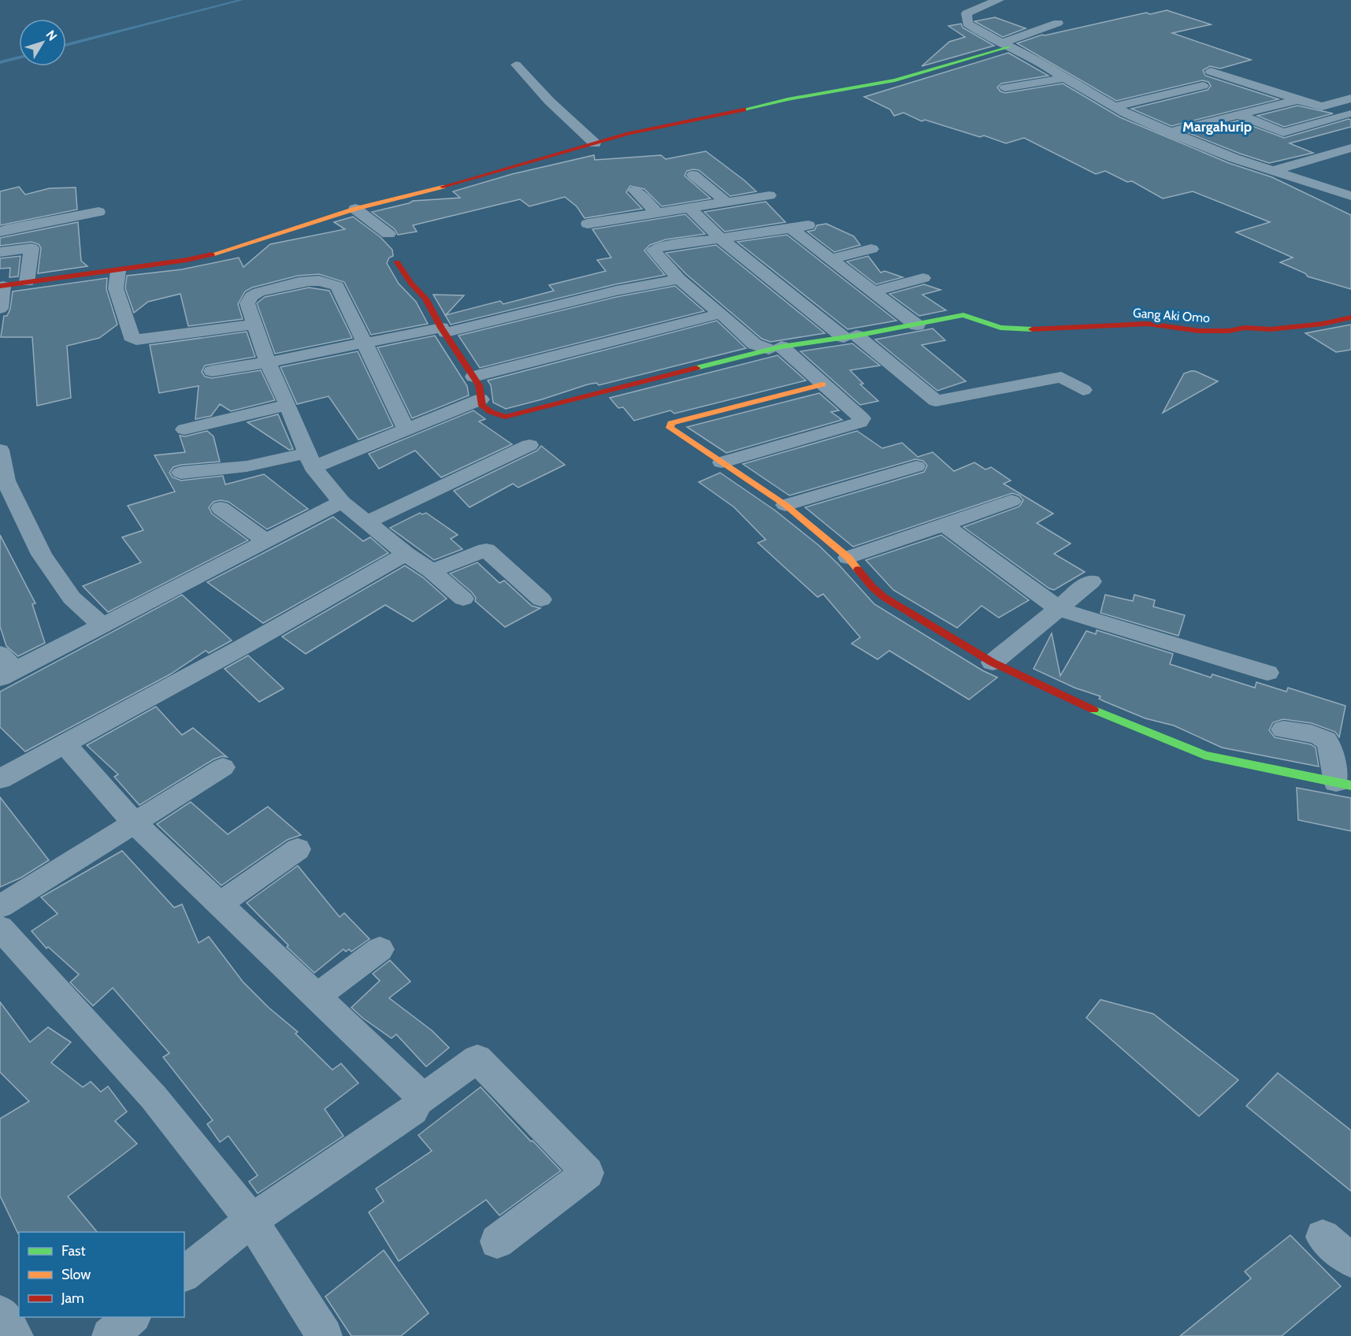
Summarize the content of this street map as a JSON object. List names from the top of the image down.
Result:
{
  "streets": {
    "street": ["Gang Aki Omo"]
  },
  "districts": ["Margahurip"],
  "legend": ["Fast", "Slow", "Jam"],
  "north": "top right"
}
